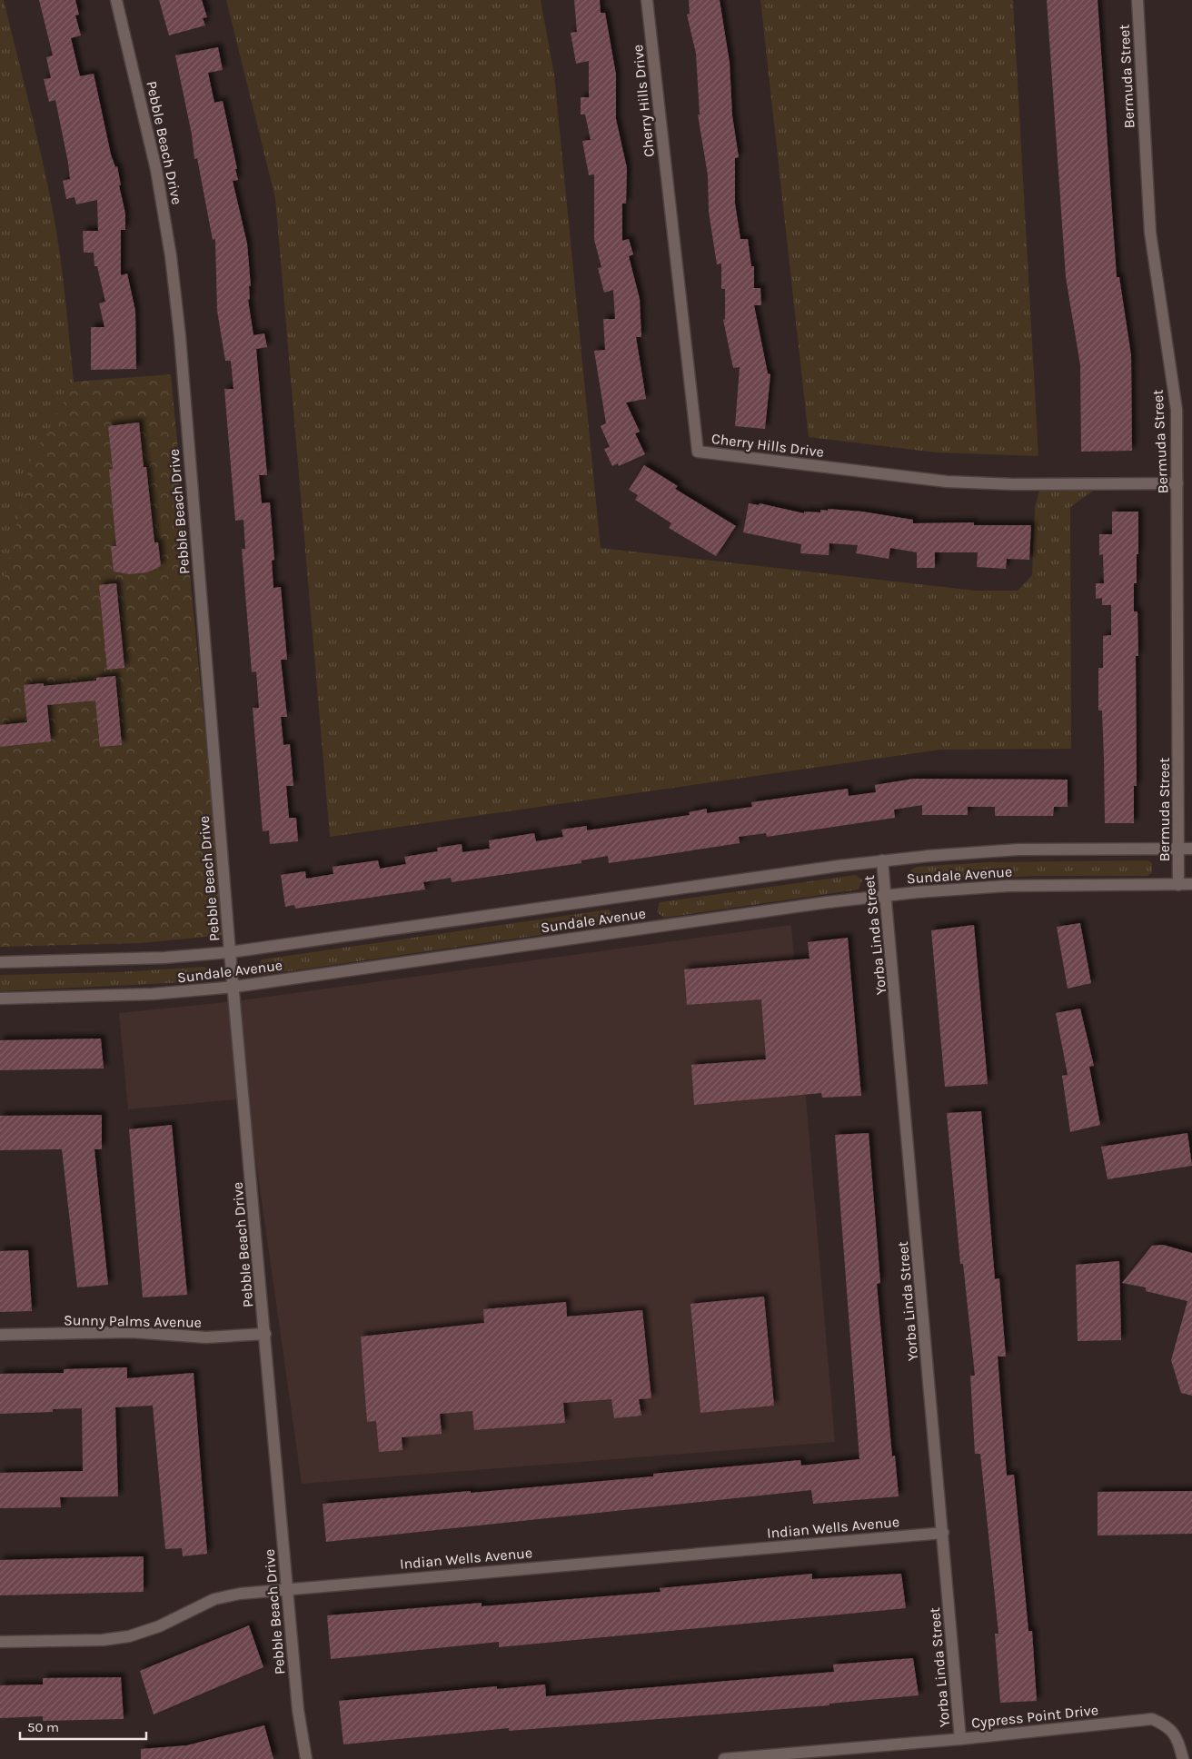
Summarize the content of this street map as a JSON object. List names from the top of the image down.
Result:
{
  "streets": {
    "street": [
      "Bermuda Street",
      "Cherry Hills Drive",
      "Pebble Beach Drive",
      "Sundale Avenue",
      "Yorba Linda Street",
      "Sunny Palms Avenue",
      "Indian Wells Avenue",
      "Cypress Point Drive"
    ]
  },
  "crossings": [
    ["Bermuda Street", "Cherry Hills Drive"],
    ["Bermuda Street", "Sundale Avenue"],
    ["Pebble Beach Drive", "Sundale Avenue"],
    ["Pebble Beach Drive", "Sunny Palms Avenue"],
    ["Pebble Beach Drive", "Indian Wells Avenue"],
    ["Sundale Avenue", "Yorba Linda Street"],
    ["Yorba Linda Street", "Indian Wells Avenue"],
    ["Yorba Linda Street", "Cypress Point Drive"]
  ],
  "scale_bar": "50 m"
}
